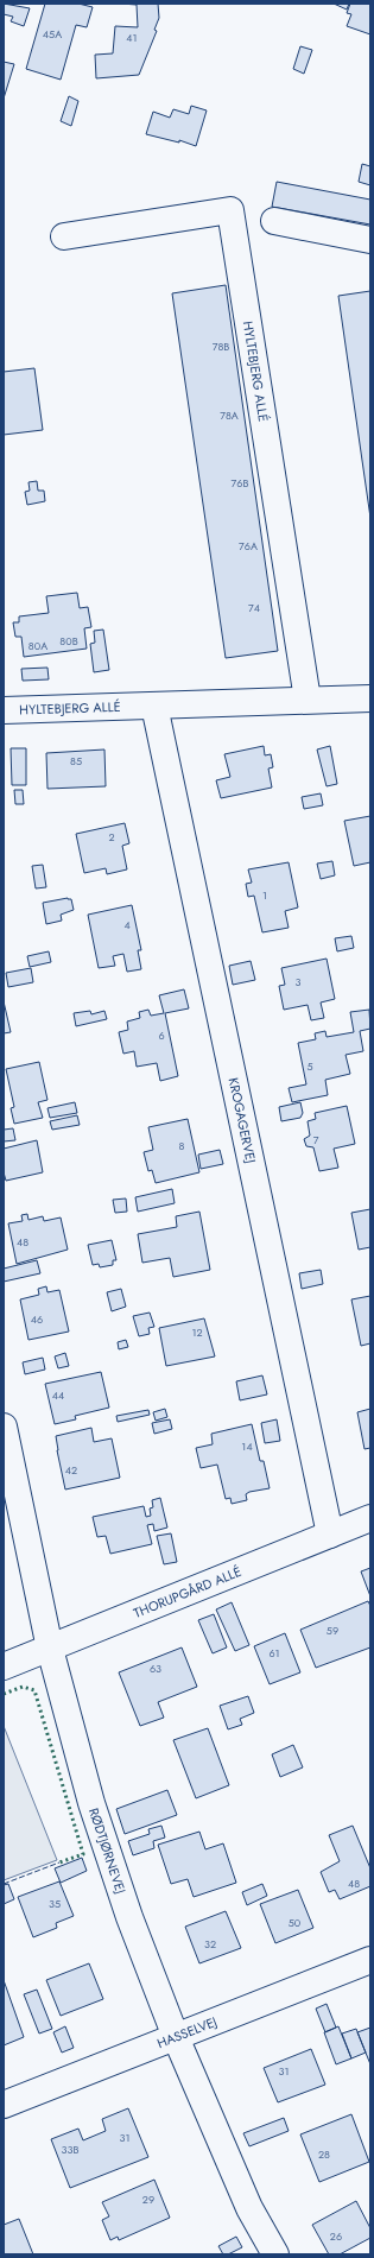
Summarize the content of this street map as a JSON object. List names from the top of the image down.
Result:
{
  "streets": {
    "street": [
      "HYLTEBJERG ALLÉ",
      "KROGAGERVEJ",
      "THORUPGÅRD ALLÉ",
      "RØDTJØRNEVEJ",
      "HASSELVEJ"
    ]
  },
  "crossings": [
    ["HYLTEBJERG ALLÉ", "KROGAGERVEJ"],
    ["KROGAGERVEJ", "THORUPGÅRD ALLÉ"],
    ["THORUPGÅRD ALLÉ", "RØDTJØRNEVEJ"],
    ["RØDTJØRNEVEJ", "HASSELVEJ"]
  ],
  "house_numbers": [
    "45A",
    "41",
    "78B",
    "78A",
    "76B",
    "76A",
    "74",
    "80B",
    "80A",
    "85",
    "2",
    "1",
    "4",
    "3",
    "6",
    "5",
    "7",
    "8",
    "48",
    "46",
    "12",
    "44",
    "14",
    "42",
    "59",
    "61",
    "63",
    "48",
    "35",
    "50",
    "32",
    "31",
    "31",
    "33B",
    "28",
    "29",
    "26"
  ]
}
